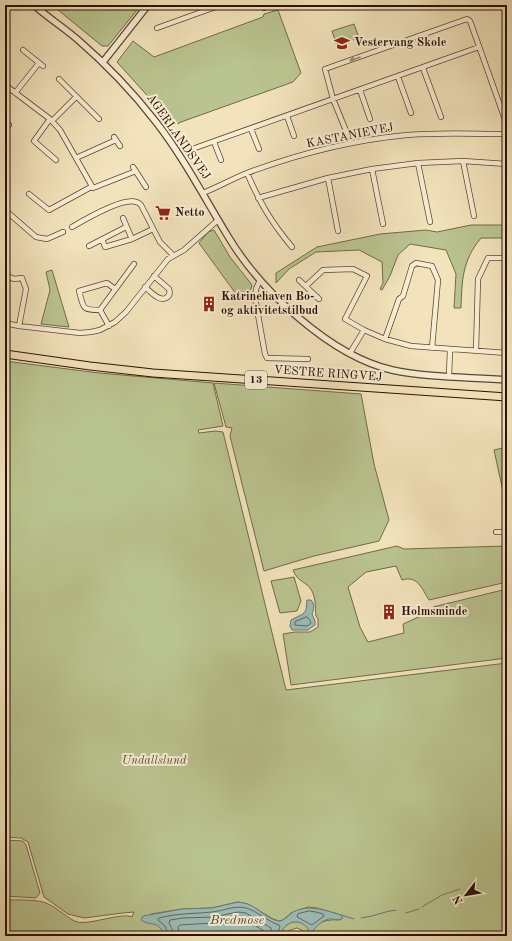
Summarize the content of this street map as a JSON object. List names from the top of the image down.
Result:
{
  "streets": {
    "main road": ["VESTRE RINGVEJ", "13"],
    "street": ["KASTANIEVEJ", "AGERLANDSVEJ"]
  },
  "crossings": [
    ["KASTANIEVEJ", "AGERLANDSVEJ"]
  ],
  "water": ["Bredmose"],
  "parks": ["Undallslund"],
  "places": {
    "school or university": ["Vestervang Skole"],
    "supermarket": ["Netto"],
    "building": ["Katrinehaven Bo- og aktivitetstilbud", "Holmsminde"]
  },
  "north": "bottom left"
}
